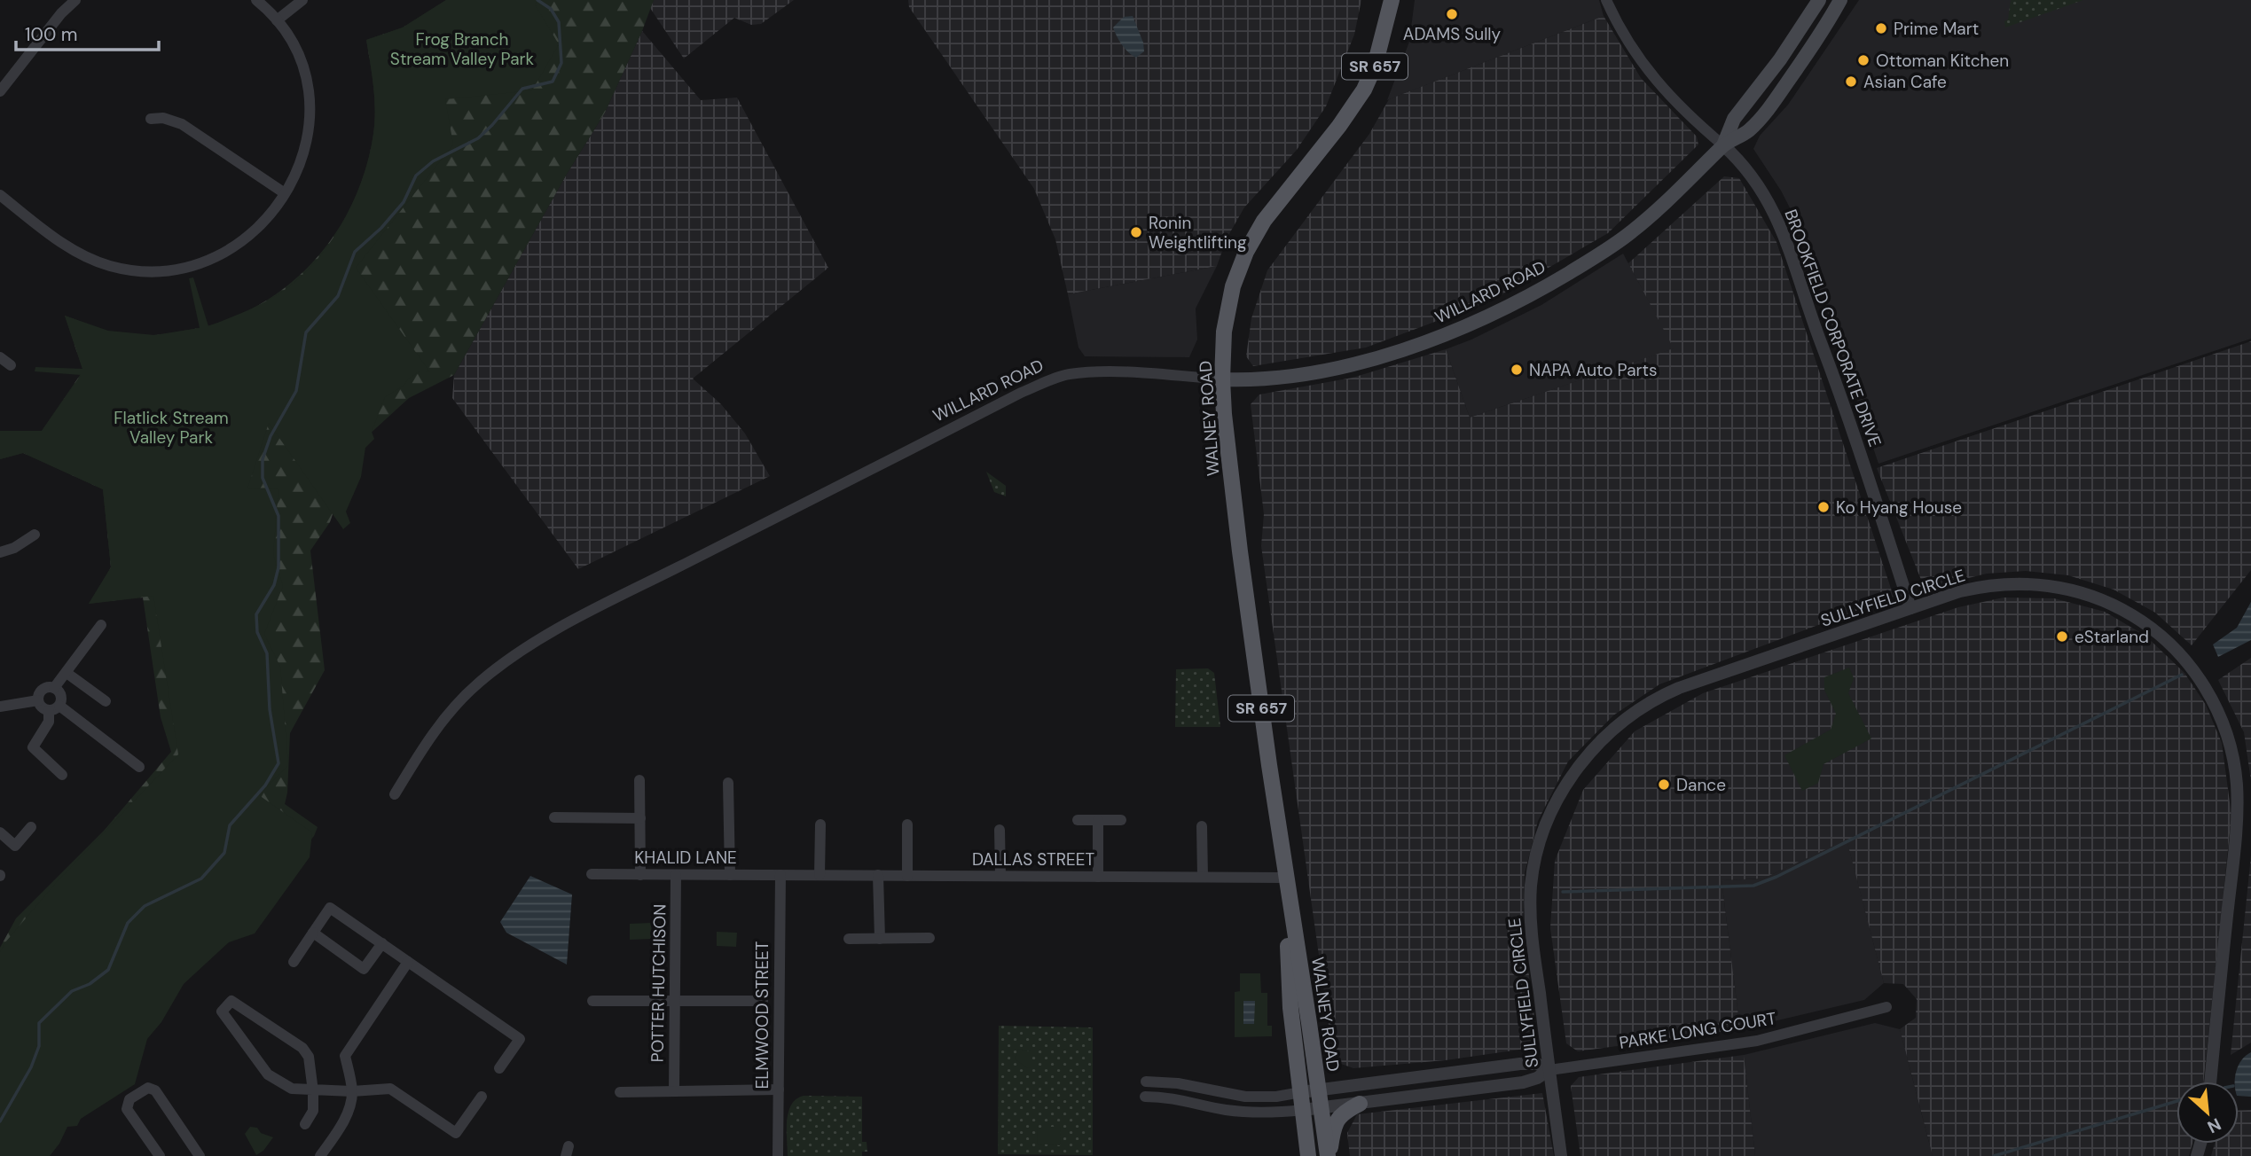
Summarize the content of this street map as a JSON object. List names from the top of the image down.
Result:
{
  "streets": {
    "main road": ["SR 657", "WILLARD ROAD", "WALNEY ROAD"],
    "street": [
      "BROOKFIELD CORPORATE DRIVE",
      "SULLYFIELD CIRCLE",
      "KHALID LANE",
      "DALLAS STREET",
      "POTTER HUTCHISON",
      "ELMWOOD STREET",
      "PARKE LONG COURT"
    ]
  },
  "crossings": [
    ["WILLARD ROAD", "BROOKFIELD CORPORATE DRIVE"],
    ["WILLARD ROAD", "WALNEY ROAD"],
    ["BROOKFIELD CORPORATE DRIVE", "SULLYFIELD CIRCLE"],
    ["WALNEY ROAD", "DALLAS STREET"],
    ["SULLYFIELD CIRCLE", "PARKE LONG COURT"],
    ["KHALID LANE", "DALLAS STREET"],
    ["KHALID LANE", "POTTER HUTCHISON"],
    ["KHALID LANE", "ELMWOOD STREET"],
    ["DALLAS STREET", "ELMWOOD STREET"]
  ],
  "parks": ["Frog Branch Stream Valley Park", "Flatlick Stream Valley Park"],
  "places": [
    "ADAMS Sully",
    "Prime Mart",
    "Ottoman Kitchen",
    "Asian Cafe",
    "Ronin Weightlifting",
    "NAPA Auto Parts",
    "Ko Hyang House",
    "eStarland",
    "Dance"
  ],
  "scale_bar": "100 m",
  "north": "bottom right"
}
